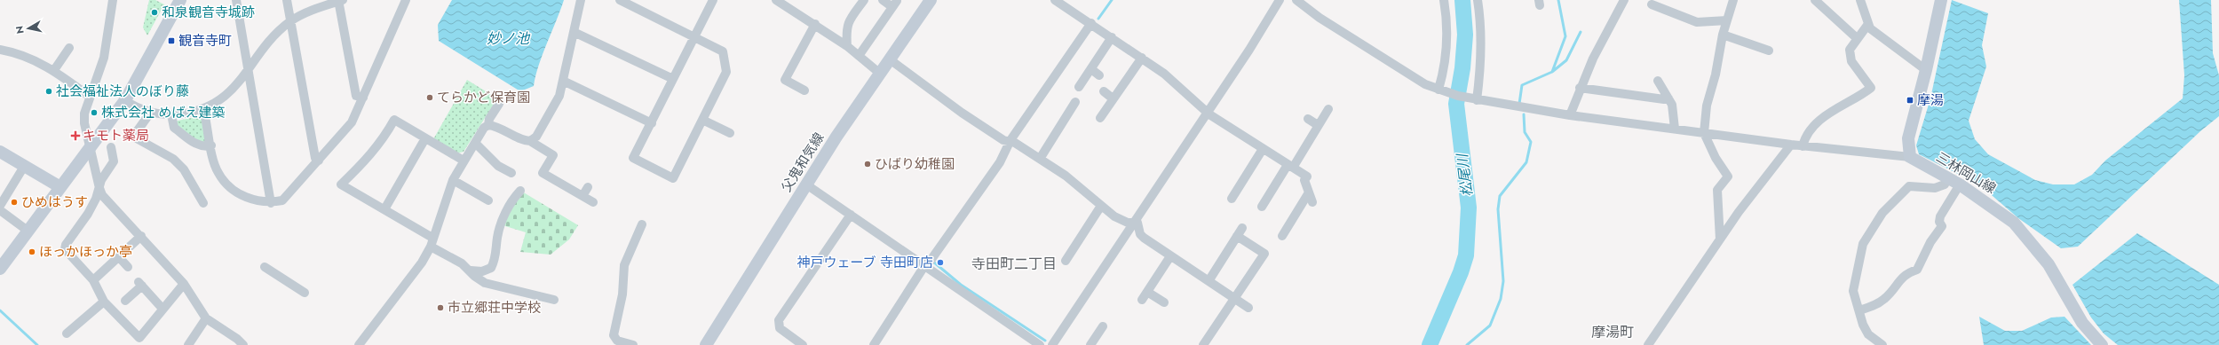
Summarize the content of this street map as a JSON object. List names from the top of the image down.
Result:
{
  "streets": {
    "main road": ["父鬼和気線", "三林岡山線"]
  },
  "districts": ["寺田町二丁目", "摩湯町"],
  "water": ["妙ノ池", "松尾川"],
  "places": {
    "other": [
      "和泉観音寺城跡",
      "社会福祉法人のぼり藤",
      "てらかど保育園",
      "株式会社 めばえ建築",
      "ひばり幼稚園",
      "ひめはうす",
      "ほっかほっか亭",
      "神戸ウェーブ 寺田町店",
      "市立郷荘中学校"
    ],
    "transit": ["観音寺町", "摩湯"],
    "health": ["キモト薬局"]
  },
  "north": "left"
}
